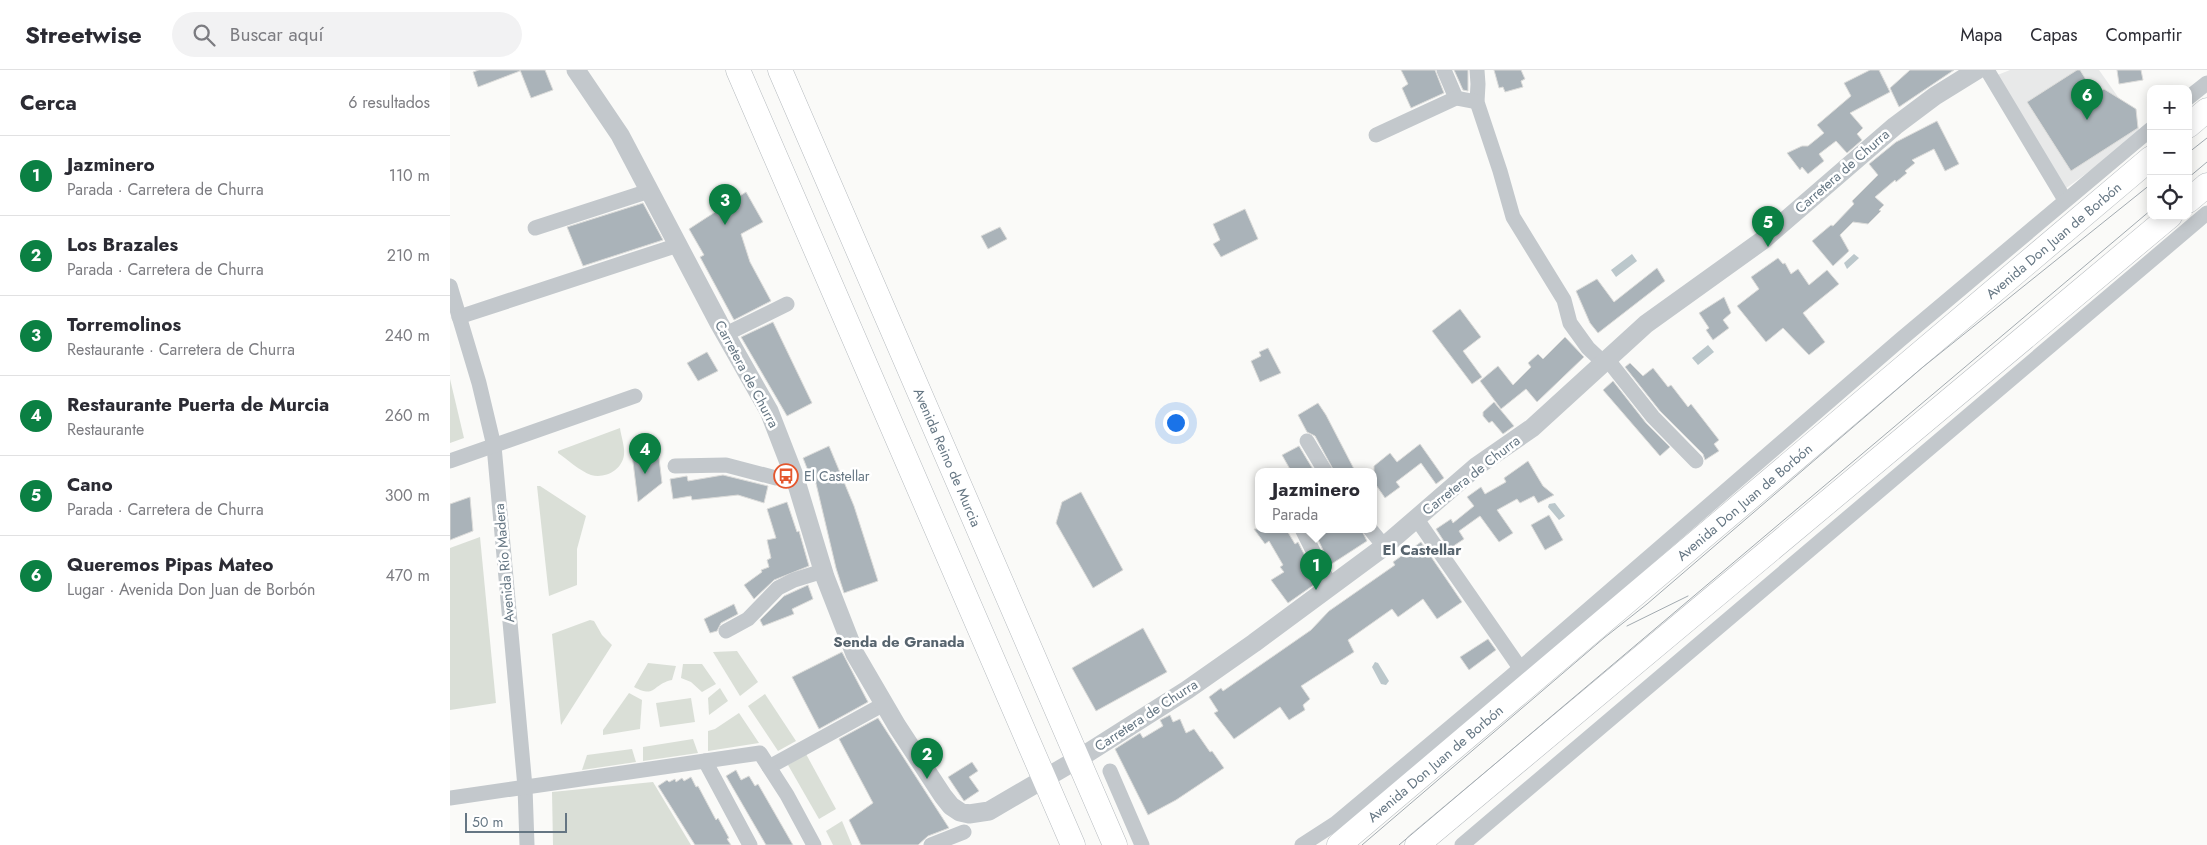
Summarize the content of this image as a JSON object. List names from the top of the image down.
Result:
{
  "streets": {
    "main road": ["Avenida Don Juan de Borbón", "Avenida Reino de Murcia"],
    "street": ["Carretera de Churra", "Avenida Río Madera"]
  },
  "crossings": [
    ["Carretera de Churra", "Avenida Reino de Murcia"]
  ],
  "districts": ["El Castellar", "Senda de Granada"],
  "places": {
    "bus stop": ["El Castellar"]
  },
  "scale_bar": "50 m",
  "page": {
    "header": "Streetwise",
    "search": "Buscar aquí",
    "nav": ["Mapa", "Capas", "Compartir"],
    "heading": ["Cerca", "6 resultados"],
    "pins": [
      "6",
      "3",
      "5",
      "4",
      "1",
      "2"
    ],
    "map_buttons": ["+", "−"],
    "list": [
      {
        "mark": "1",
        "name": "Jazminero",
        "note": "Parada · Carretera de Churra",
        "value": "110 m"
      },
      {
        "mark": "2",
        "name": "Los Brazales",
        "note": "Parada · Carretera de Churra",
        "value": "210 m"
      },
      {
        "mark": "3",
        "name": "Torremolinos",
        "note": "Restaurante · Carretera de Churra",
        "value": "240 m"
      },
      {
        "mark": "4",
        "name": "Restaurante Puerta de Murcia",
        "note": "Restaurante",
        "value": "260 m"
      },
      {
        "mark": "5",
        "name": "Cano",
        "note": "Parada · Carretera de Churra",
        "value": "300 m"
      },
      {
        "mark": "6",
        "name": "Queremos Pipas Mateo",
        "note": "Lugar · Avenida Don Juan de Borbón",
        "value": "470 m"
      }
    ],
    "popup": ["Jazminero", "Parada"],
    "scale": "50 m"
  }
}
